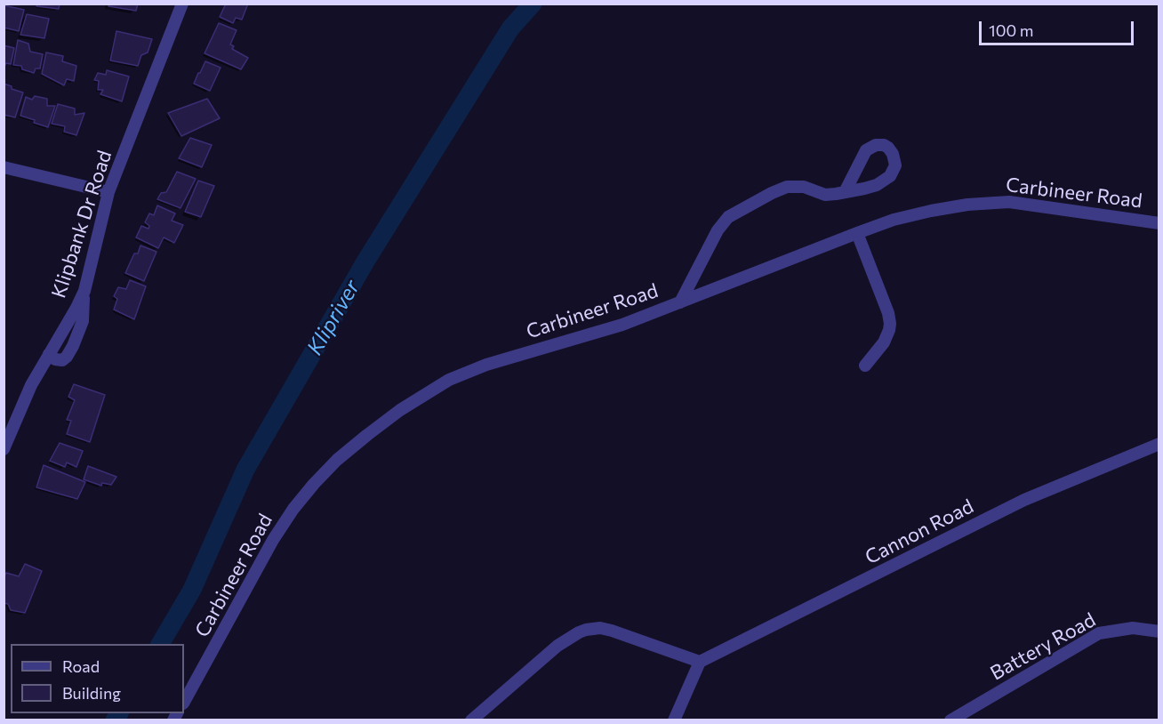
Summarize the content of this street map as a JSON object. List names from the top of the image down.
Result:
{
  "streets": {
    "street": [
      "Carbineer Road",
      "Klipbank Dr Road",
      "Cannon Road",
      "Battery Road"
    ]
  },
  "water": ["Klipriver"],
  "legend": ["Road", "Building"],
  "scale_bar": "100 m"
}
